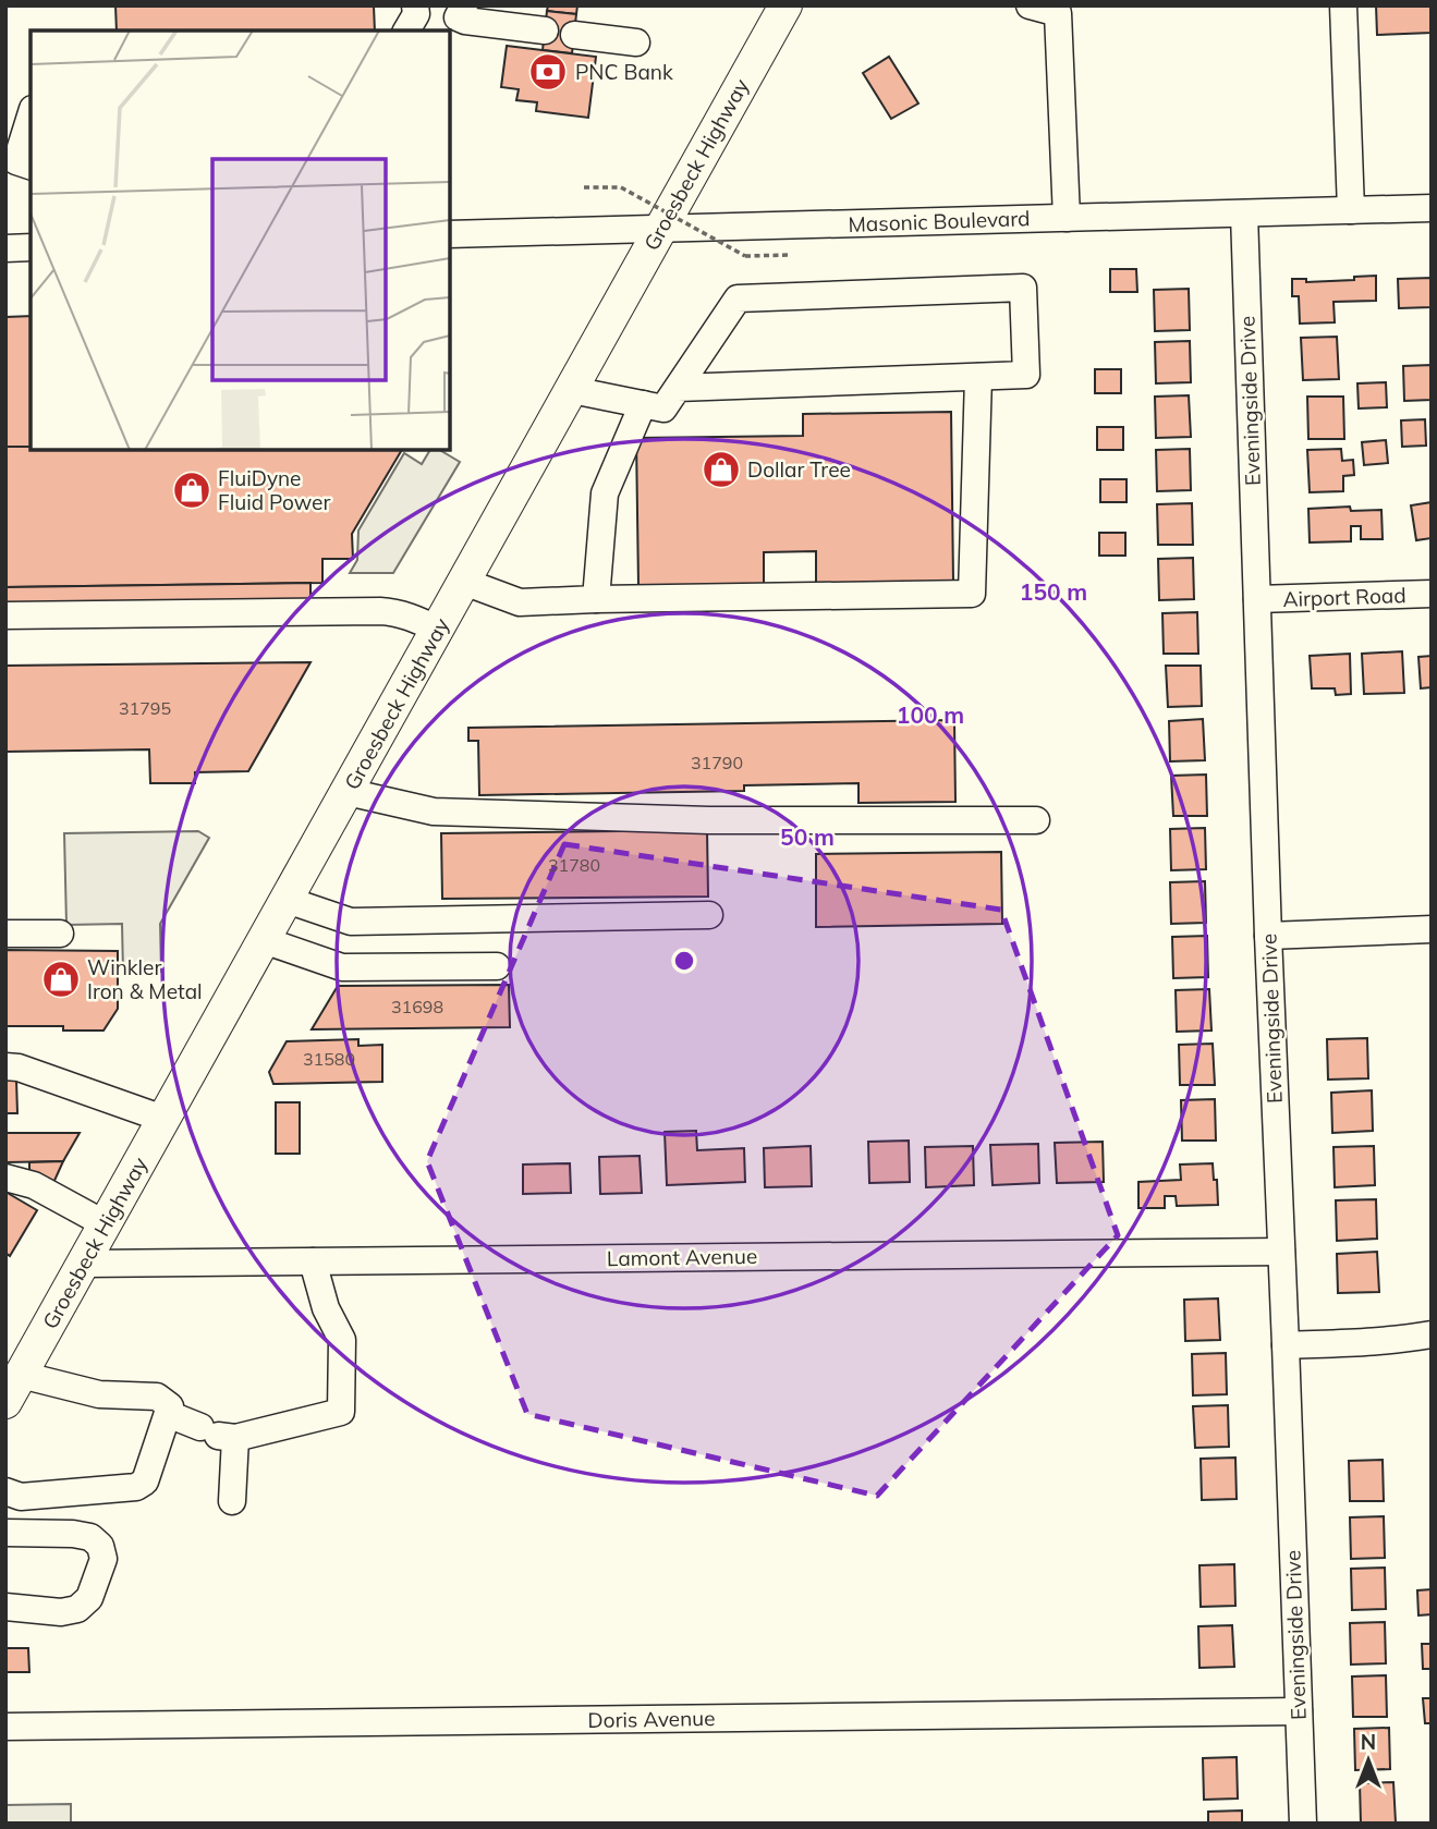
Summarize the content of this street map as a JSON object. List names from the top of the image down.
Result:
{
  "streets": {
    "main road": ["Groesbeck Highway"],
    "street": [
      "Masonic Boulevard",
      "Eveningside Drive",
      "Airport Road",
      "Lamont Avenue",
      "Doris Avenue"
    ]
  },
  "crossings": [
    ["Groesbeck Highway", "Masonic Boulevard"],
    ["Groesbeck Highway", "Lamont Avenue"],
    ["Masonic Boulevard", "Eveningside Drive"],
    ["Eveningside Drive", "Airport Road"],
    ["Eveningside Drive", "Lamont Avenue"],
    ["Eveningside Drive", "Doris Avenue"]
  ],
  "places": {
    "bank": ["PNC Bank"],
    "shop": ["Dollar Tree", "FluiDyne Fluid Power", "Winkler Iron & Metal"]
  },
  "house_numbers": [
    "31795",
    "31790",
    "31780",
    "31698",
    "31580"
  ],
  "north": "top",
  "rings": ["150 m", "100 m", "50 m"]
}
